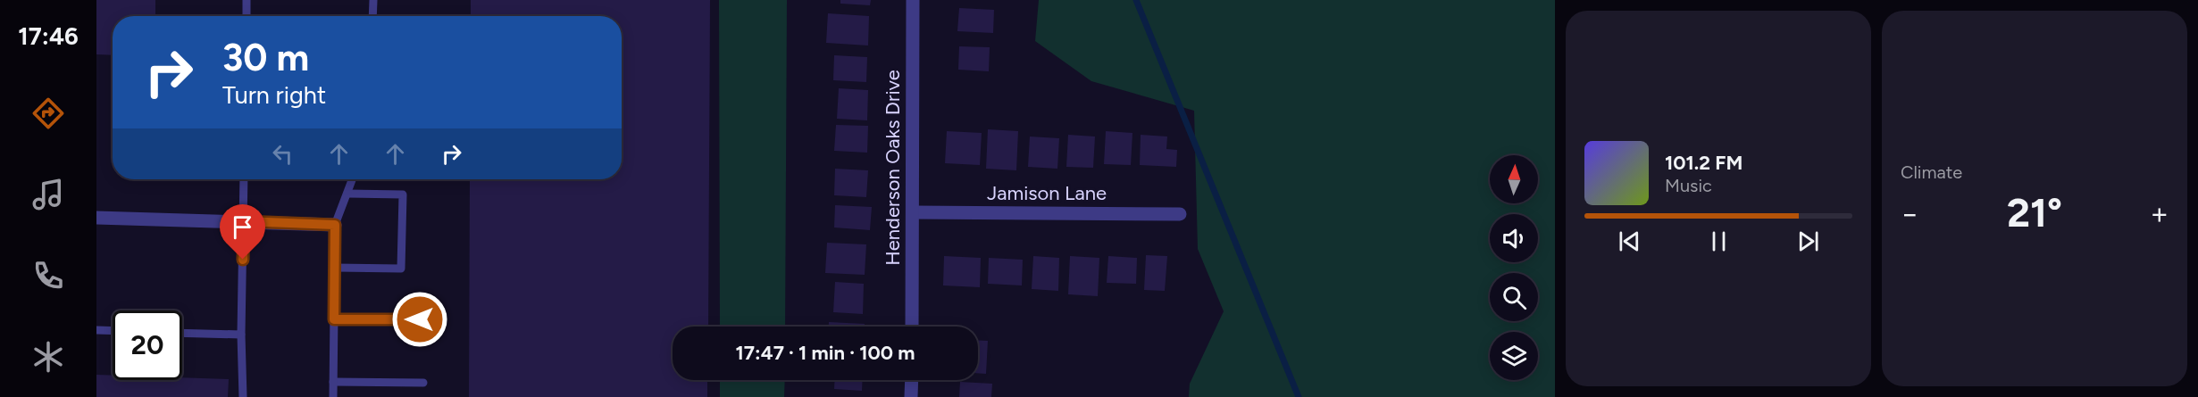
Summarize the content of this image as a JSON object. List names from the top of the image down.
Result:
{
  "streets": {
    "street": ["Henderson Oaks Drive", "Jamison Lane"]
  },
  "crossings": [
    ["Henderson Oaks Drive", "Jamison Lane"]
  ],
  "north": "top",
  "page": {
    "tabs": "17:46",
    "tile": "Climate",
    "turn": ["30 m", "Turn right"],
    "song": ["101.2 FM", "Music"],
    "heat": ["−", "21°", "+"],
    "limit": "20",
    "trip": "17:47 · 1 min · 100 m"
  }
}
